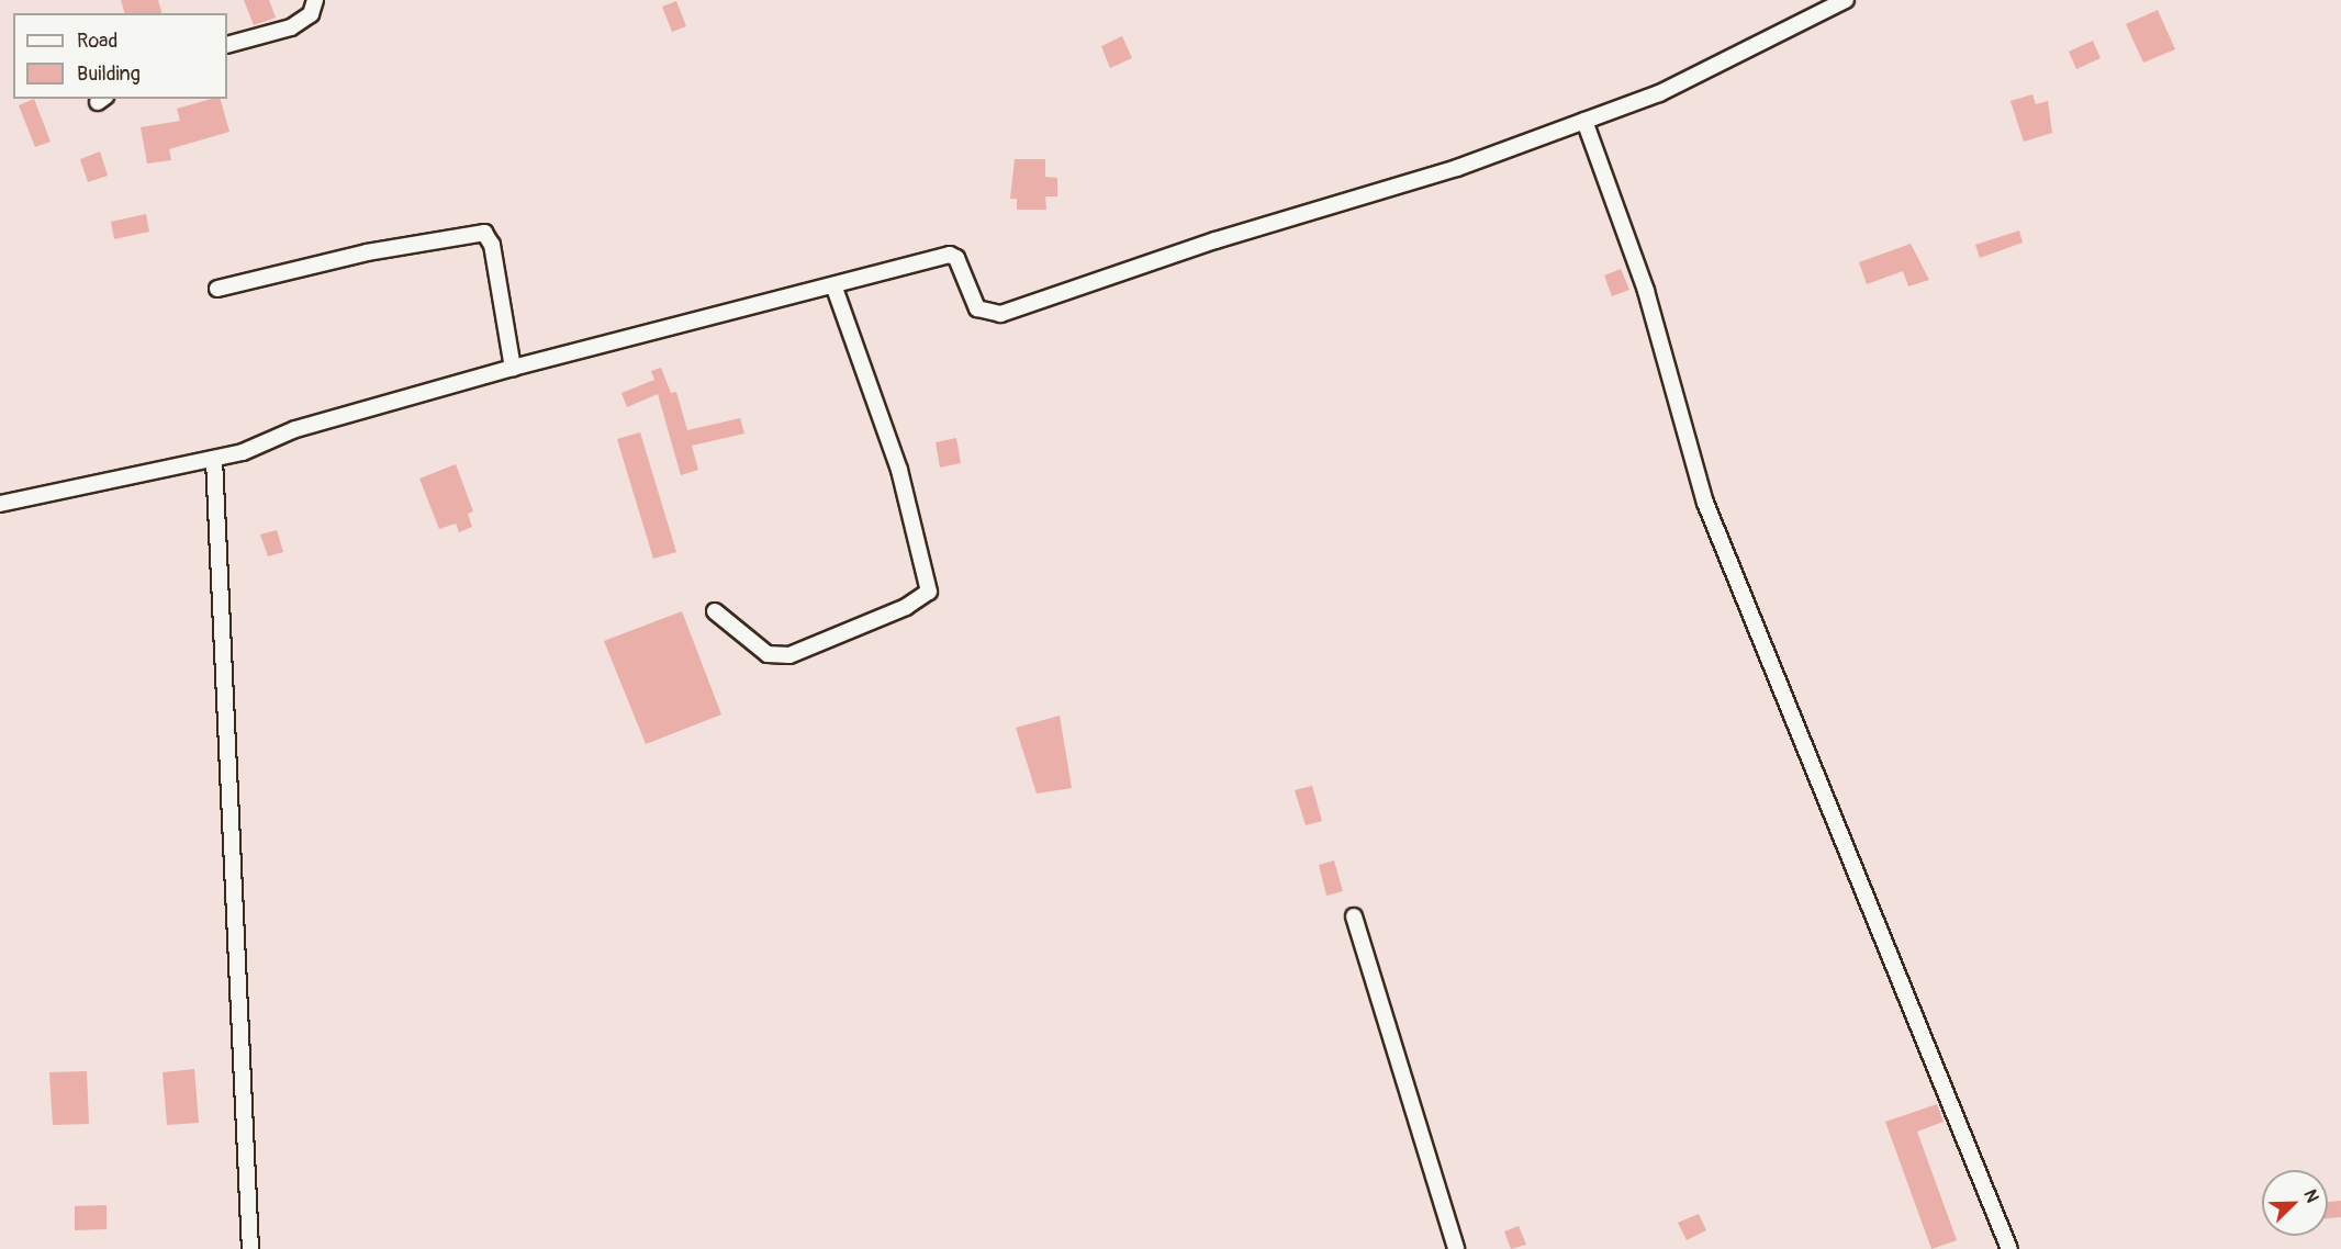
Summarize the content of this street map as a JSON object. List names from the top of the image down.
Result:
{
  "legend": ["Road", "Building"],
  "north": "top right"
}
